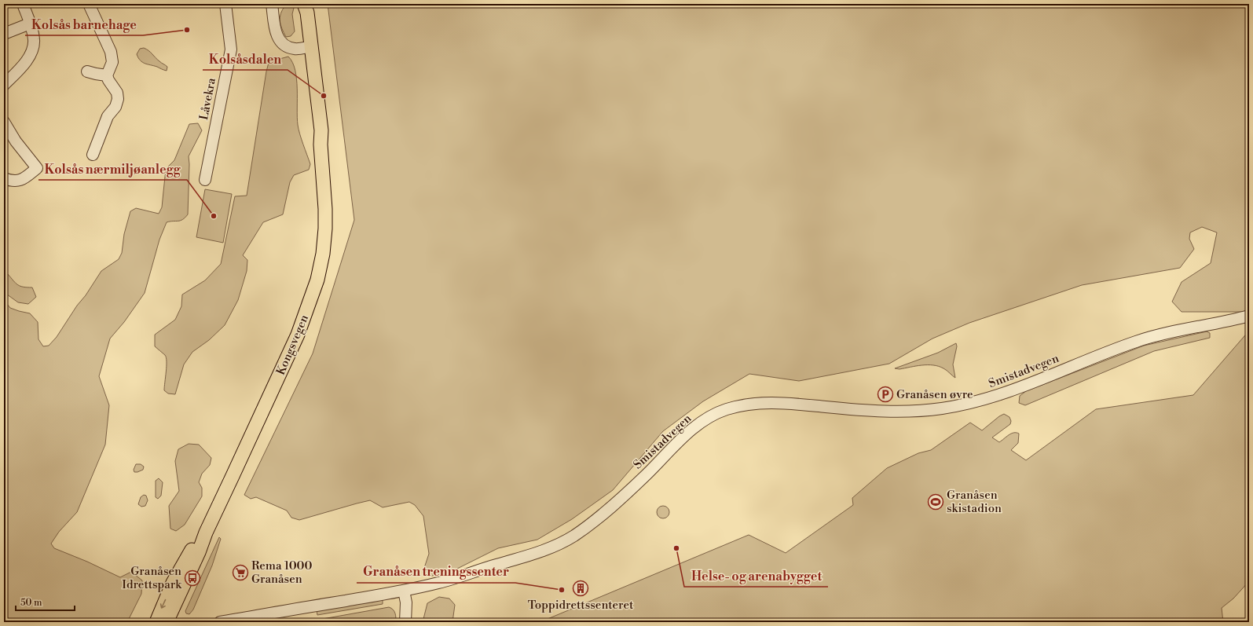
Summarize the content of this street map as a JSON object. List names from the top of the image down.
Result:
{
  "streets": {
    "main road": ["Kongsvegen"],
    "street": ["Låvekra", "Smistadvegen"]
  },
  "places": {
    "other": [
      "Kolsås barnehage",
      "Kolsåsdalen",
      "Kolsås nærmiljøanlegg",
      "Helse- og arenabygget",
      "Granåsen treningssenter"
    ],
    "parking": ["Granåsen øvre"],
    "sports": ["Granåsen skistadion"],
    "supermarket": ["Rema 1000 Granåsen"],
    "bus stop": ["Granåsen Idrettspark"],
    "building": ["Toppidrettssenteret"]
  },
  "scale_bar": "50 m"
}
